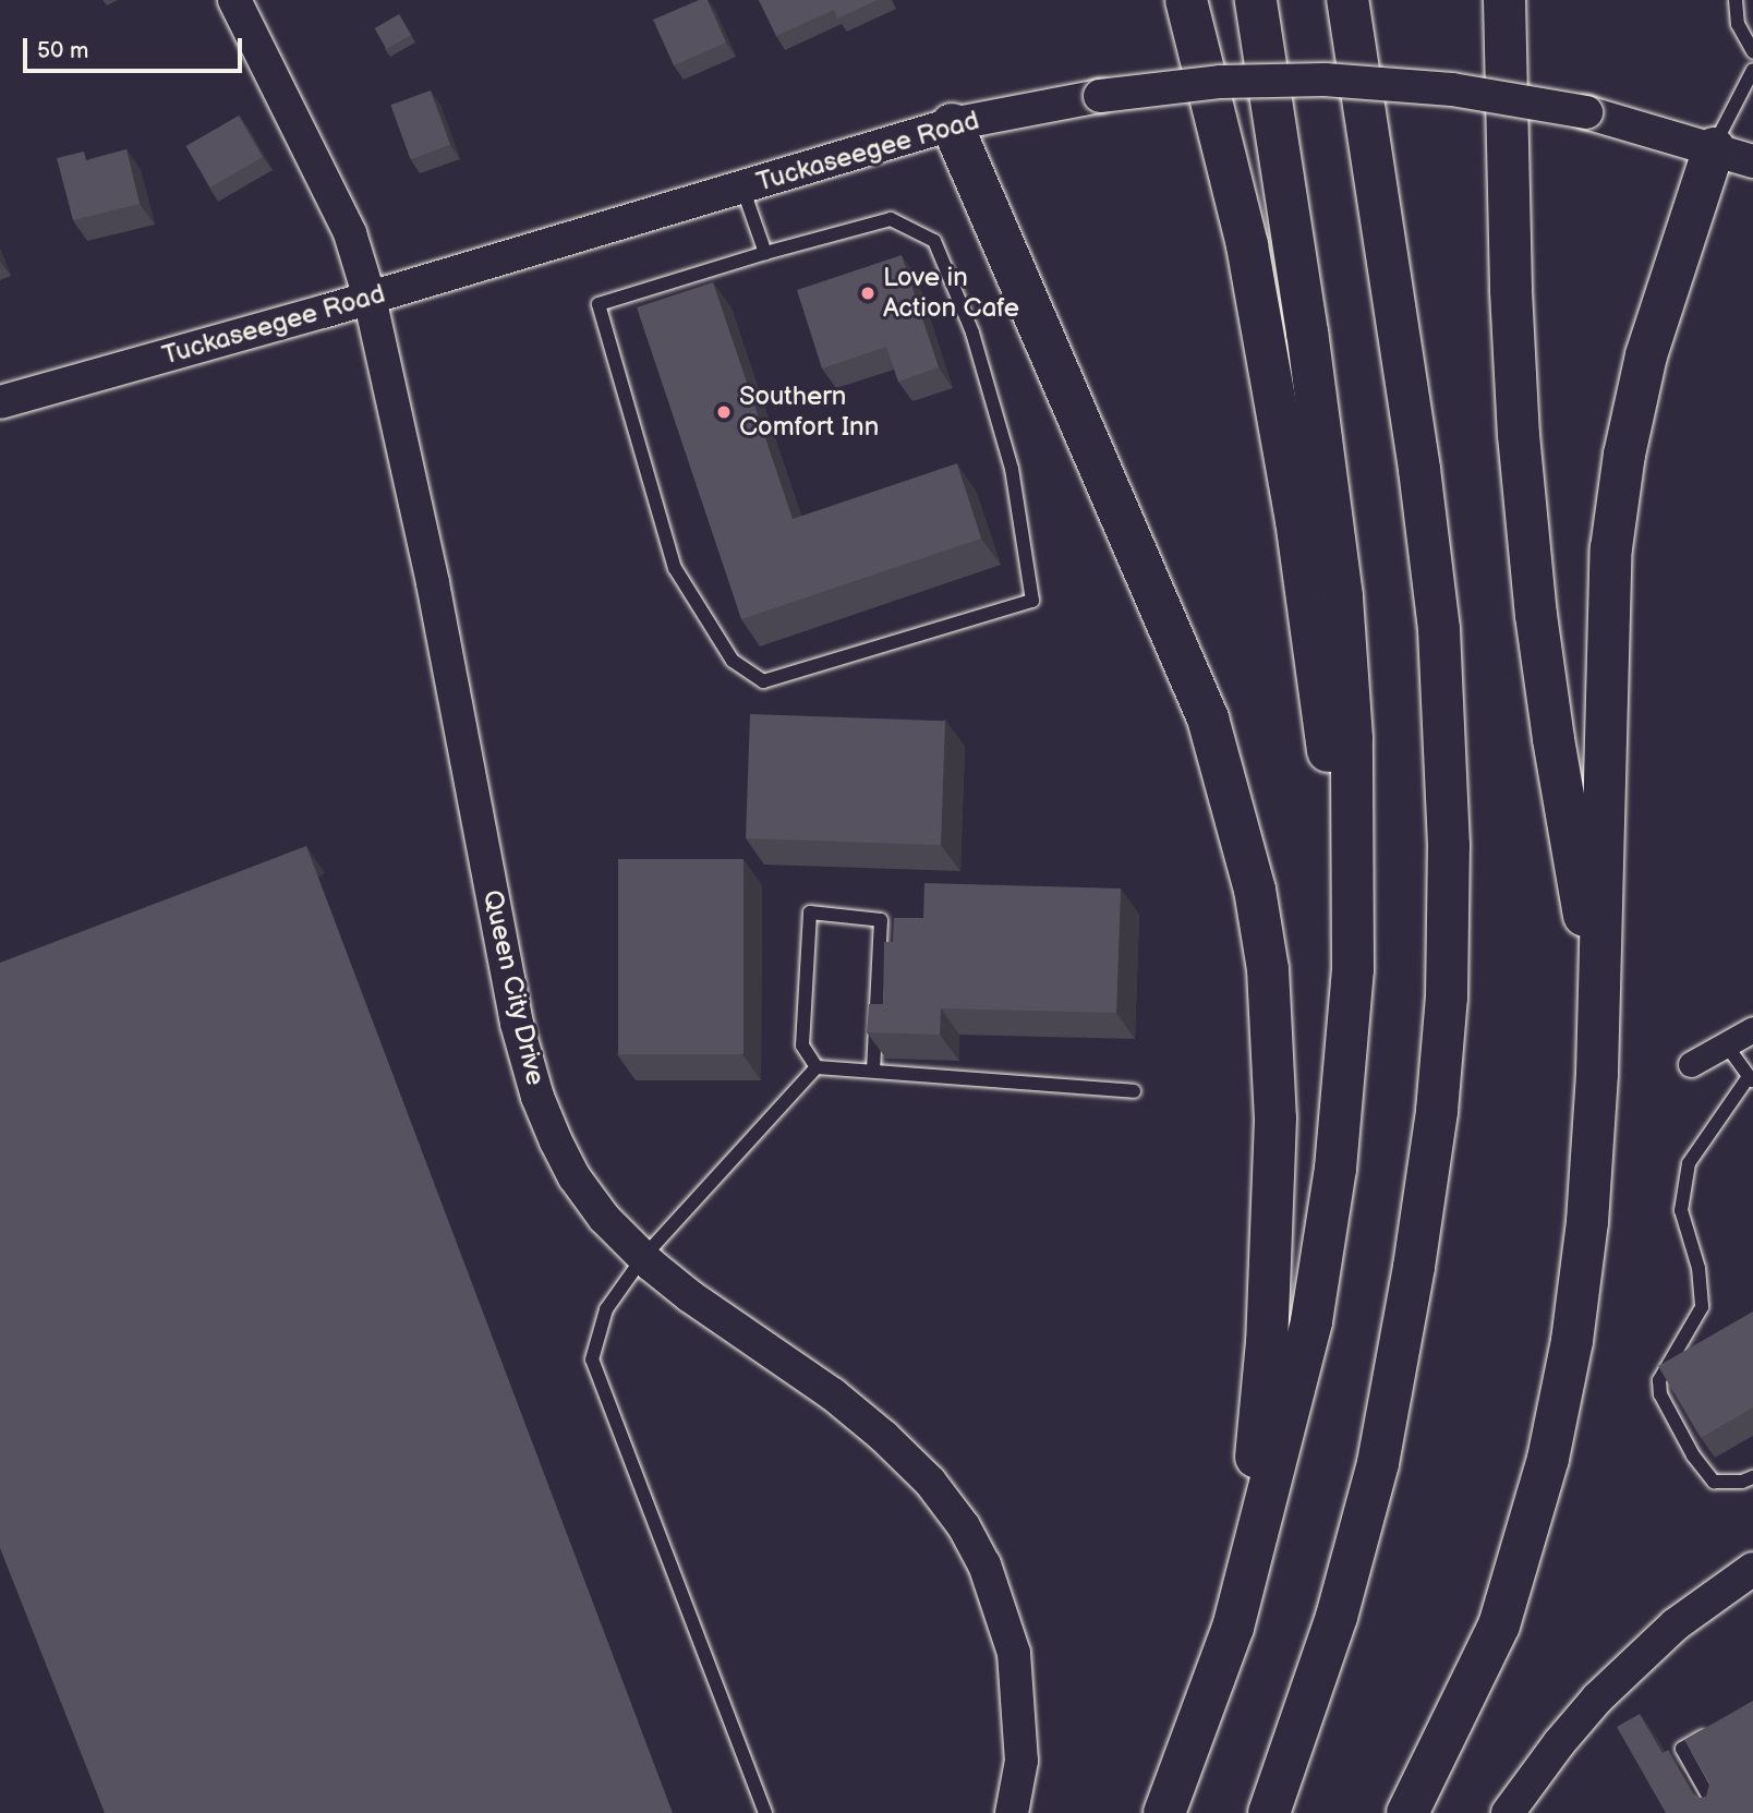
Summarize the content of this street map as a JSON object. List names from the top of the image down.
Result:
{
  "streets": {
    "street": ["Tuckaseegee Road", "Queen City Drive"]
  },
  "crossings": [
    ["Tuckaseegee Road", "Queen City Drive"]
  ],
  "places": ["Love in Action Cafe", "Southern Comfort Inn"],
  "scale_bar": "50 m"
}
